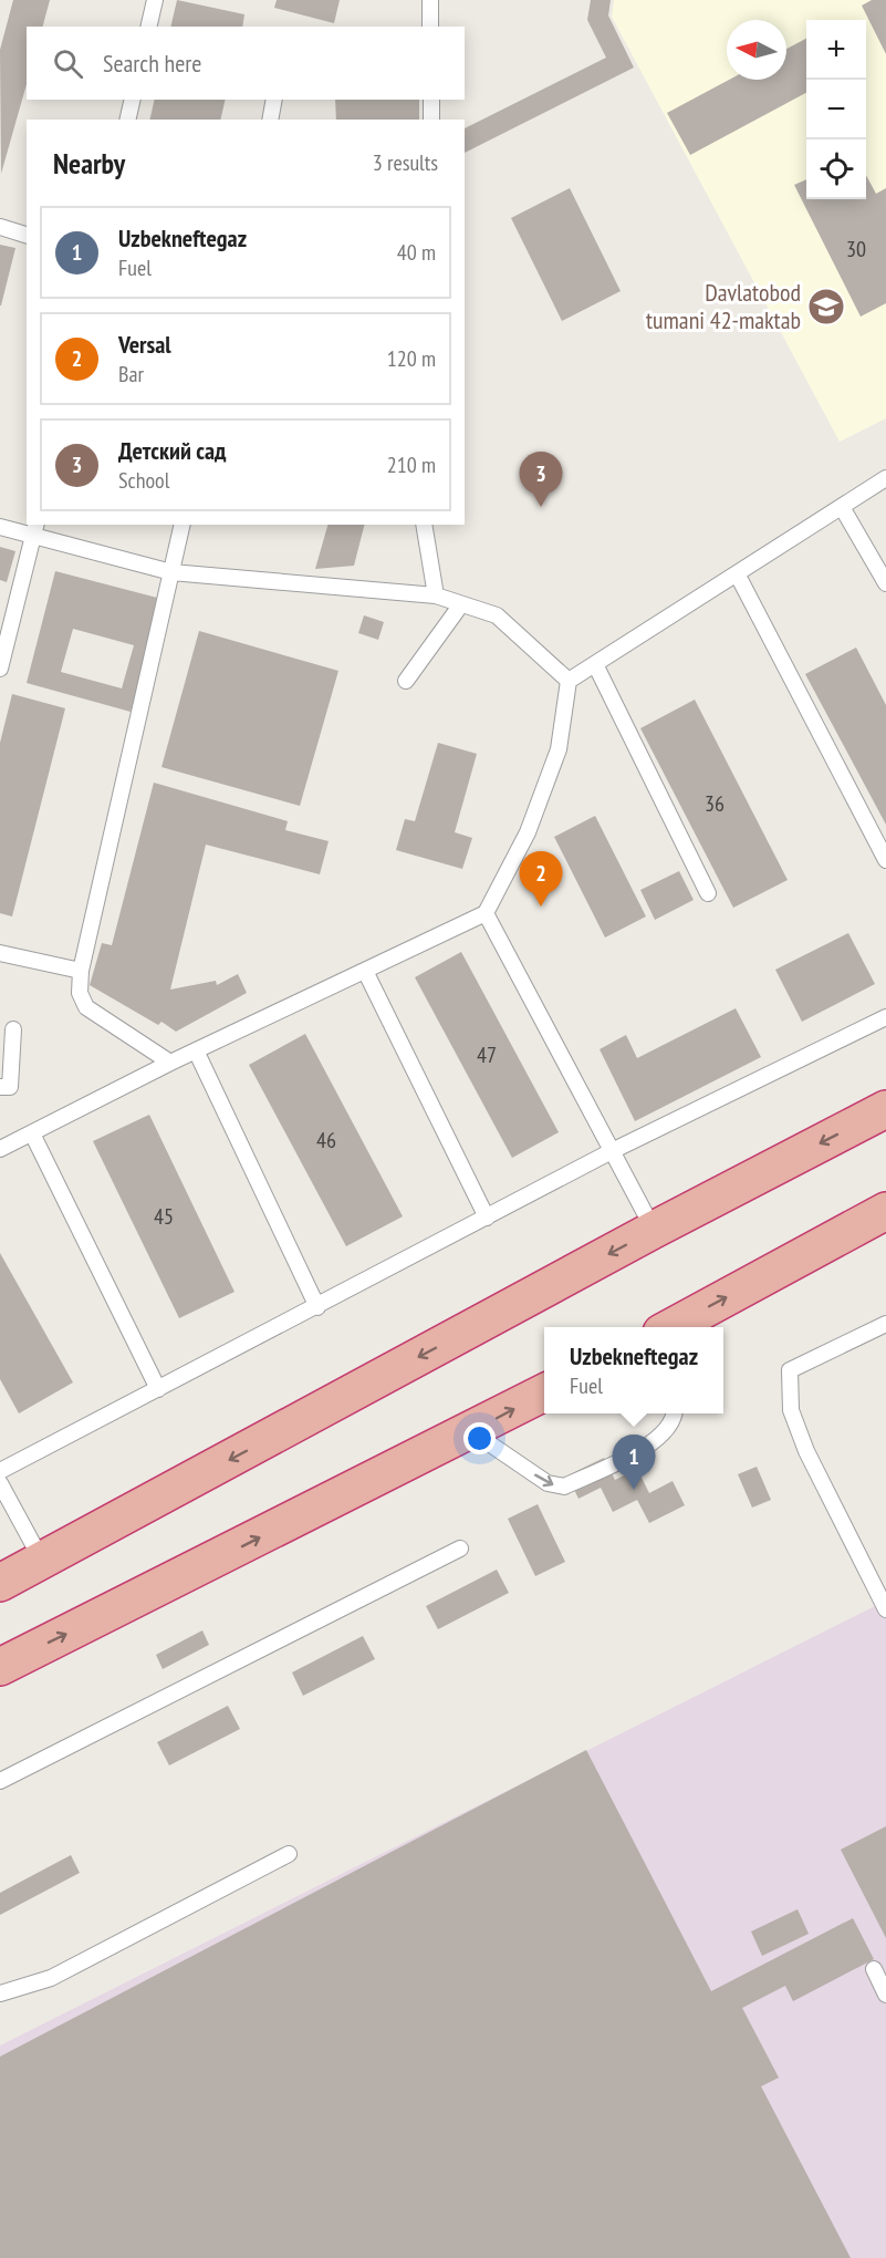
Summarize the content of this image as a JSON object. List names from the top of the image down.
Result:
{
  "places": {
    "school or university": ["Davlatobod tumani 42-maktab"]
  },
  "house_numbers": [
    "30",
    "36",
    "47",
    "46",
    "45"
  ],
  "north": "left",
  "page": {
    "map_buttons": ["+", "−"],
    "search": "Search here",
    "heading": ["Nearby", "3 results"],
    "list": [
      {
        "mark": "1",
        "name": "Uzbekneftegaz",
        "note": "Fuel",
        "value": "40 m"
      },
      {
        "mark": "2",
        "name": "Versal",
        "note": "Bar",
        "value": "120 m"
      },
      {
        "mark": "3",
        "name": "Детский сад",
        "note": "School",
        "value": "210 m"
      }
    ],
    "pins": ["3", "2", "1"],
    "popup": ["Uzbekneftegaz", "Fuel"]
  }
}
